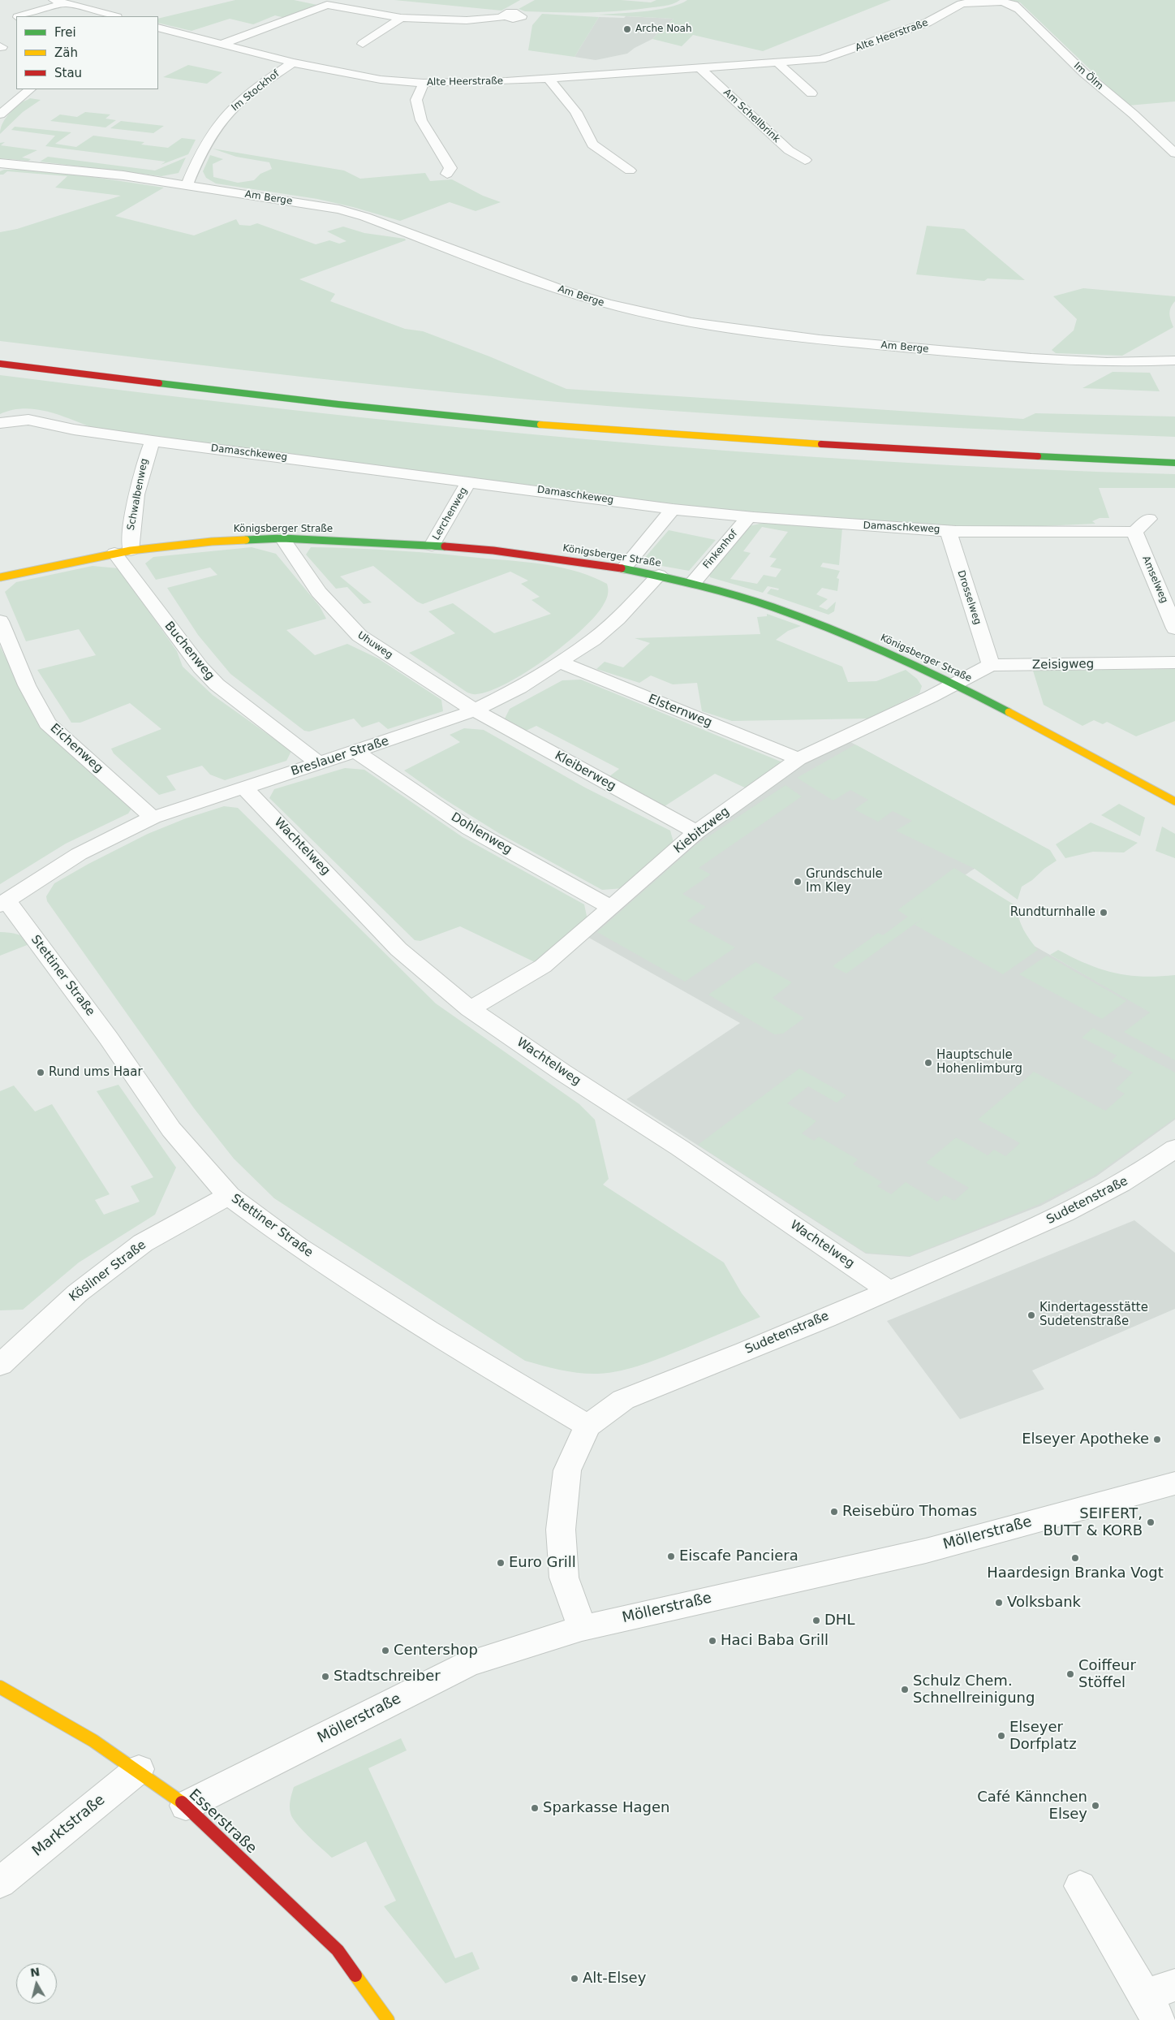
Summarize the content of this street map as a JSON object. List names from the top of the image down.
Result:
{
  "streets": {
    "main road": ["Königsberger Straße", "Esserstraße"],
    "street": [
      "Alte Heerstraße",
      "Im Ölm",
      "Im Stockhof",
      "Am Schellbrink",
      "Am Berge",
      "Damaschkeweg",
      "Schwalbenweg",
      "Lerchenweg",
      "Finkenhof",
      "Amselweg",
      "Drosselweg",
      "Uhuweg",
      "Buchenweg",
      "Zeisigweg",
      "Elsternweg",
      "Eichenweg",
      "Breslauer Straße",
      "Kleiberweg",
      "Kiebitzweg",
      "Dohlenweg",
      "Wachtelweg",
      "Stettiner Straße",
      "Sudetenstraße",
      "Kösliner Straße",
      "Möllerstraße",
      "Marktstraße"
    ]
  },
  "crossings": [
    ["Alte Heerstraße", "Im Ölm"],
    ["Alte Heerstraße", "Im Stockhof"],
    ["Alte Heerstraße", "Am Schellbrink"],
    ["Im Stockhof", "Am Berge"],
    ["Damaschkeweg", "Schwalbenweg"],
    ["Damaschkeweg", "Lerchenweg"],
    ["Damaschkeweg", "Finkenhof"],
    ["Damaschkeweg", "Amselweg"],
    ["Damaschkeweg", "Drosselweg"],
    ["Schwalbenweg", "Königsberger Straße"],
    ["Schwalbenweg", "Buchenweg"],
    ["Lerchenweg", "Königsberger Straße"],
    ["Königsberger Straße", "Finkenhof"],
    ["Königsberger Straße", "Uhuweg"],
    ["Königsberger Straße", "Buchenweg"],
    ["Königsberger Straße", "Zeisigweg"],
    ["Königsberger Straße", "Breslauer Straße"],
    ["Königsberger Straße", "Kiebitzweg"],
    ["Drosselweg", "Zeisigweg"],
    ["Uhuweg", "Breslauer Straße"],
    ["Uhuweg", "Kleiberweg"],
    ["Buchenweg", "Breslauer Straße"],
    ["Zeisigweg", "Kiebitzweg"],
    ["Elsternweg", "Breslauer Straße"],
    ["Elsternweg", "Kiebitzweg"],
    ["Eichenweg", "Breslauer Straße"],
    ["Breslauer Straße", "Kleiberweg"],
    ["Breslauer Straße", "Dohlenweg"],
    ["Breslauer Straße", "Wachtelweg"],
    ["Breslauer Straße", "Stettiner Straße"],
    ["Kleiberweg", "Kiebitzweg"],
    ["Kiebitzweg", "Dohlenweg"],
    ["Kiebitzweg", "Wachtelweg"],
    ["Wachtelweg", "Sudetenstraße"],
    ["Stettiner Straße", "Sudetenstraße"],
    ["Stettiner Straße", "Kösliner Straße"],
    ["Sudetenstraße", "Möllerstraße"],
    ["Möllerstraße", "Esserstraße"],
    ["Esserstraße", "Marktstraße"]
  ],
  "places": [
    "Arche Noah",
    "Grundschule Im Kley",
    "Rundturnhalle",
    "Hauptschule Hohenlimburg",
    "Rund ums Haar",
    "Kindertagesstätte Sudetenstraße",
    "Elseyer Apotheke",
    "Reisebüro Thomas",
    "SEIFERT, BUTT & KORB",
    "Eiscafe Panciera",
    "Haardesign Branka Vogt",
    "Euro Grill",
    "Volksbank",
    "DHL",
    "Haci Baba Grill",
    "Centershop",
    "Coiffeur Stöffel",
    "Stadtschreiber",
    "Schulz Chem. Schnellreinigung",
    "Elseyer Dorfplatz",
    "Café Kännchen Elsey",
    "Sparkasse Hagen",
    "Alt-Elsey"
  ],
  "legend": ["Frei", "Zäh", "Stau"],
  "north": "top"
}
